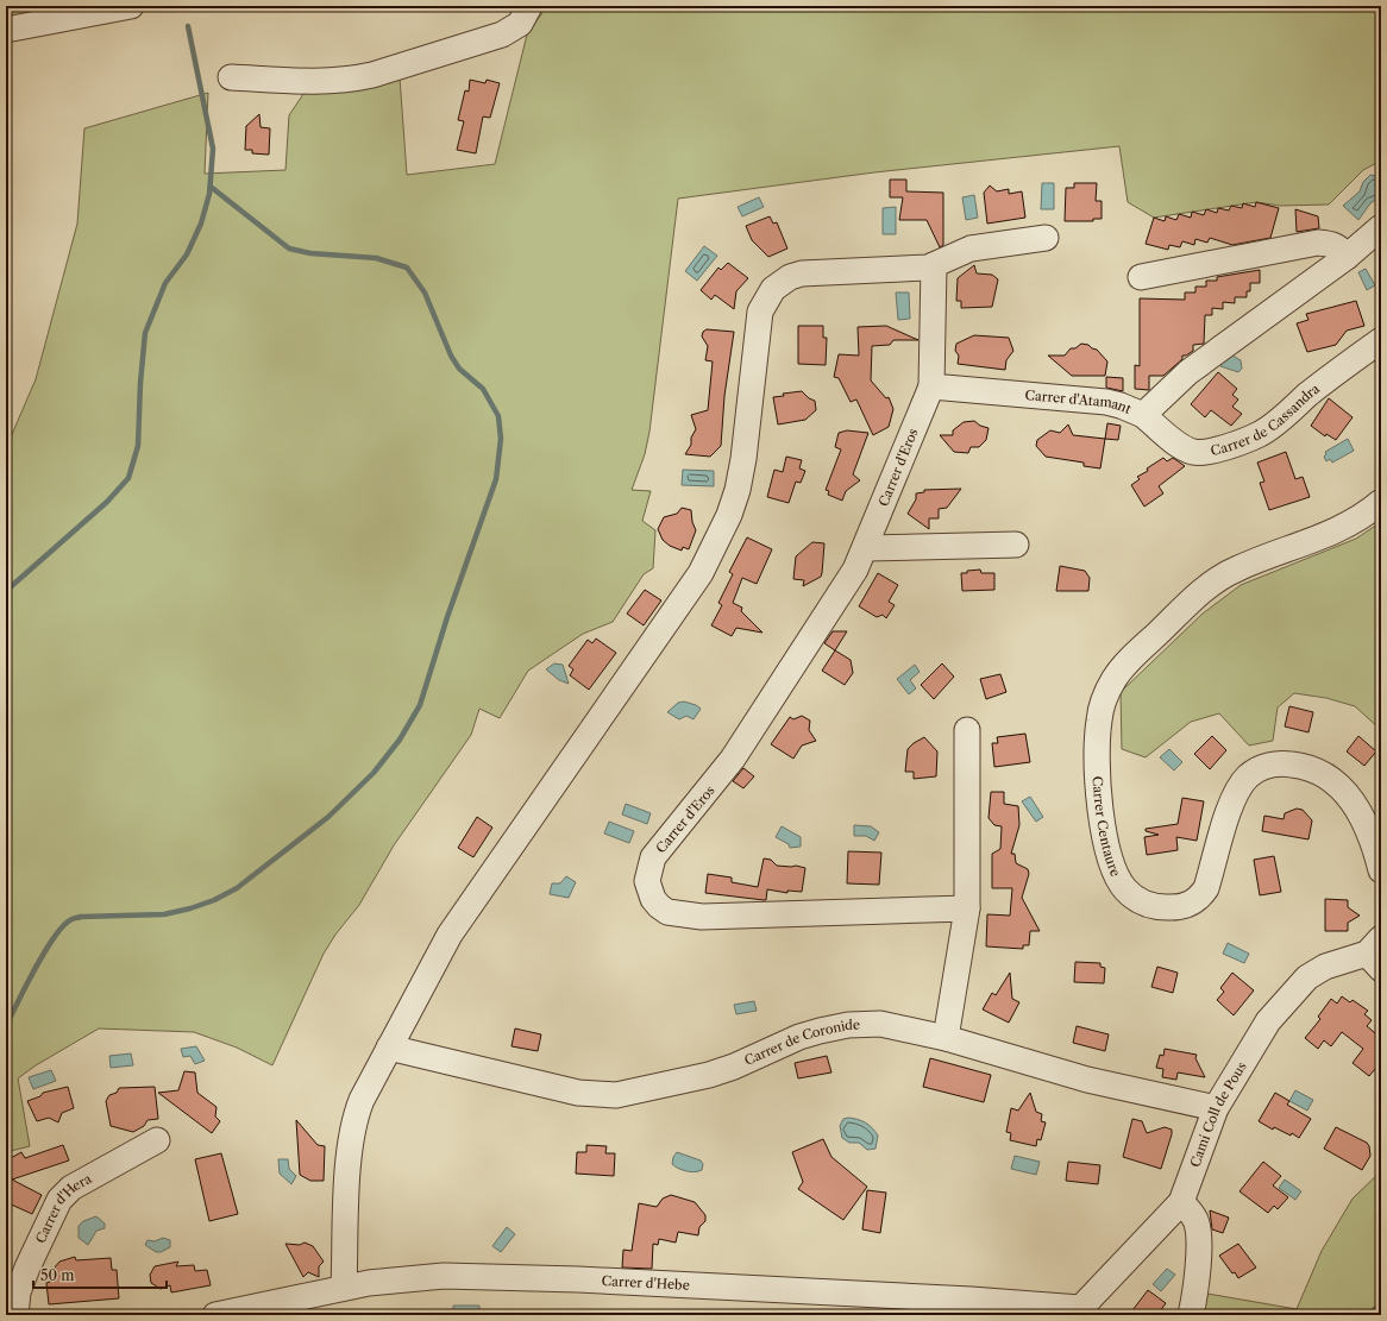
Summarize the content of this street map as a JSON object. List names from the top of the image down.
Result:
{
  "streets": {
    "street": [
      "Carrer d'Atamant",
      "Carrer de Cassandra",
      "Carrer d'Eros",
      "Carrer Centaure",
      "Carrer de Coronide",
      "Camí Coll de Pous",
      "Carrer d'Hera",
      "Carrer d'Hebe"
    ]
  },
  "crossings": [
    ["Carrer d'Atamant", "Carrer de Cassandra"],
    ["Carrer d'Atamant", "Carrer d'Eros"],
    ["Carrer de Coronide", "Camí Coll de Pous"],
    ["Camí Coll de Pous", "Carrer d'Hebe"]
  ],
  "scale_bar": "50 m"
}
